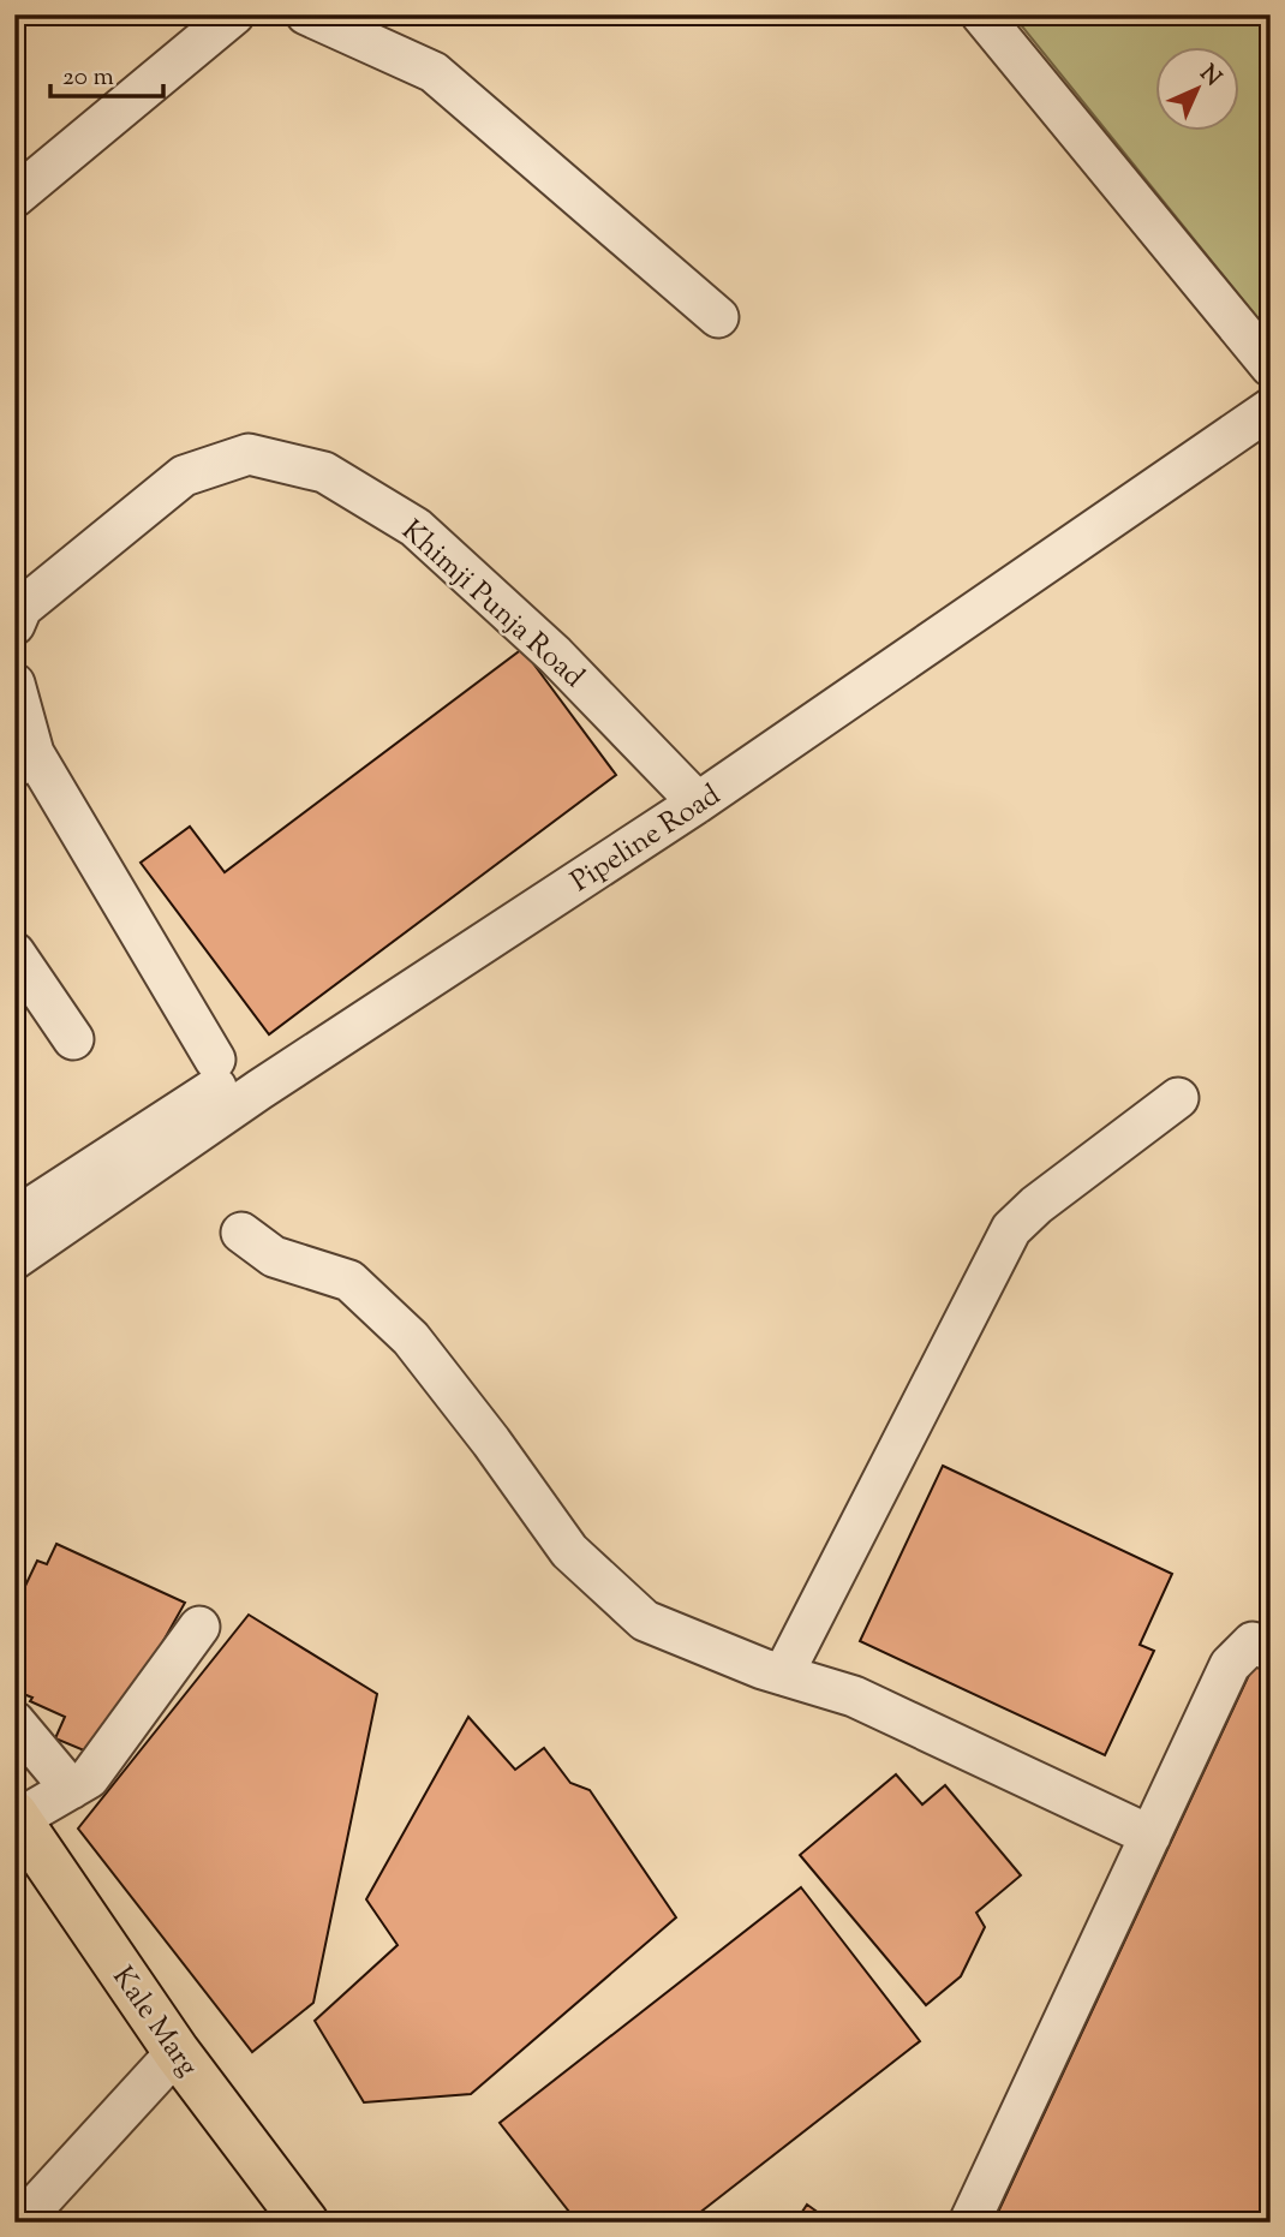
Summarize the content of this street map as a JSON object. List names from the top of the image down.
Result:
{
  "streets": {
    "main road": ["Kale Marg"],
    "street": ["Khimji Punja Road", "Pipeline Road"]
  },
  "crossings": [
    ["Khimji Punja Road", "Pipeline Road"]
  ],
  "scale_bar": "20 m",
  "north": "top right"
}
